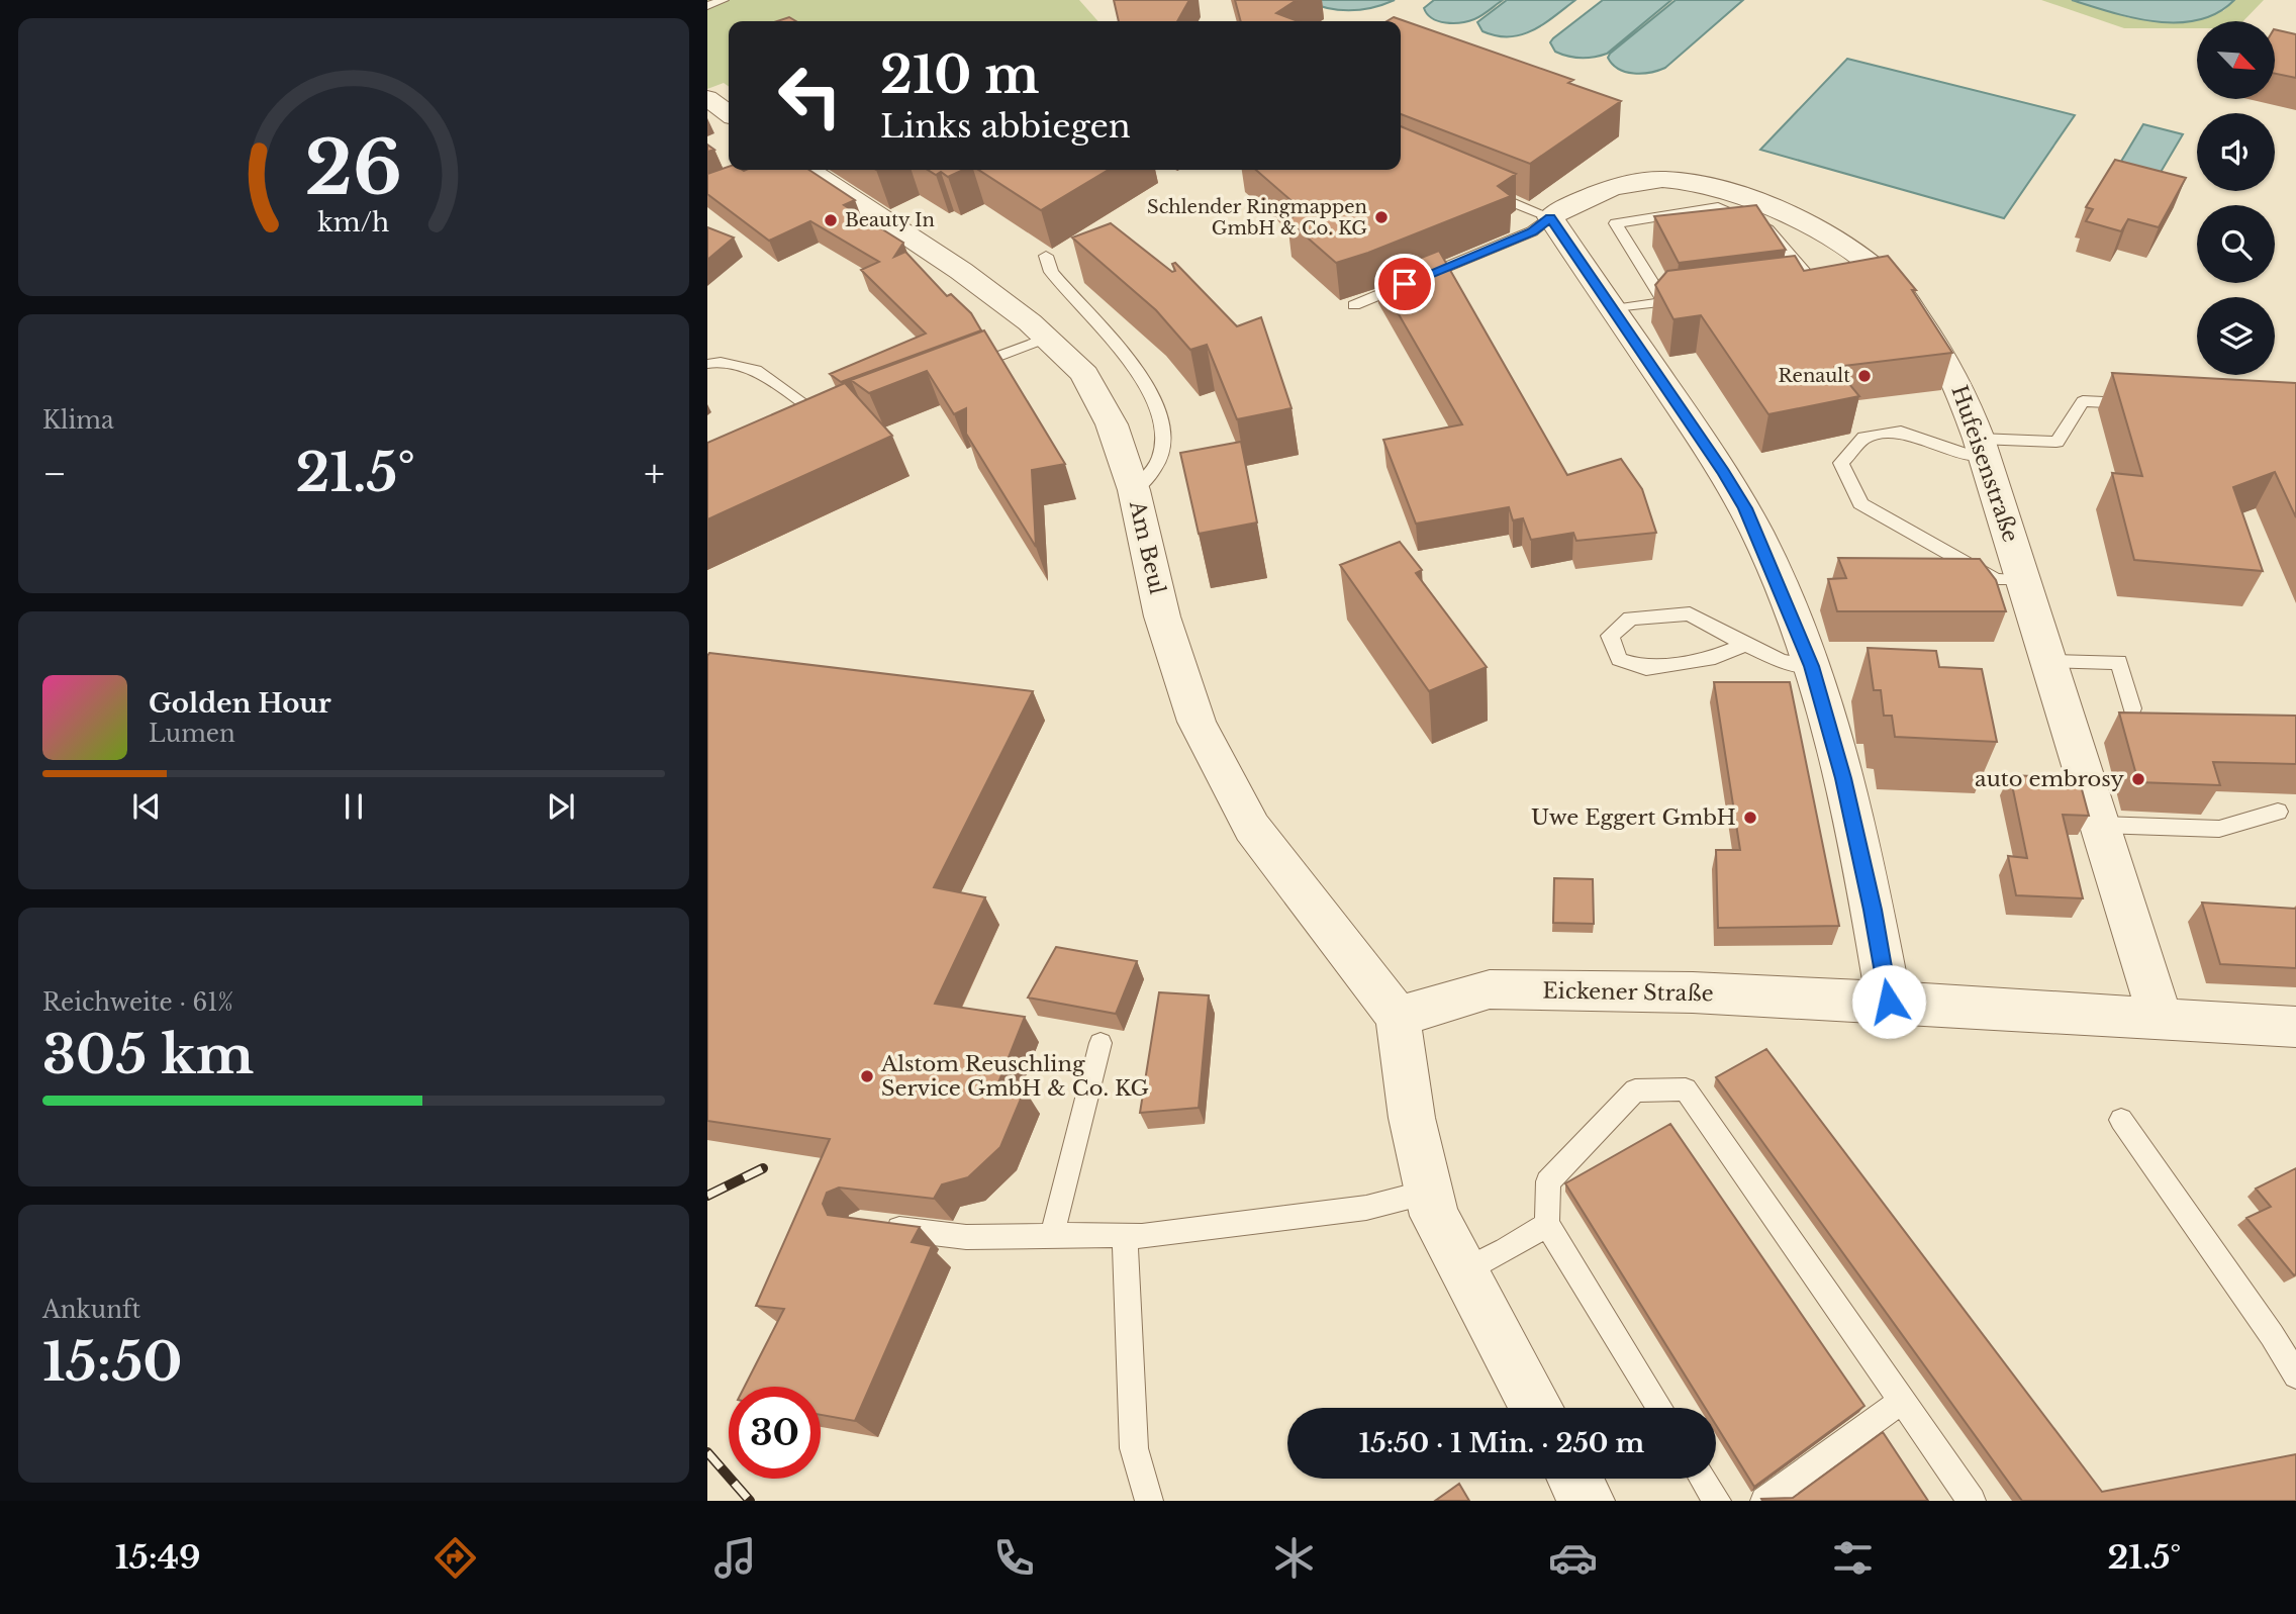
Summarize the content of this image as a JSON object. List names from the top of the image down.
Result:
{
  "streets": {
    "street": ["Hufeisenstraße", "Am Beul", "Eickener Straße"]
  },
  "crossings": [
    ["Hufeisenstraße", "Eickener Straße"],
    ["Am Beul", "Eickener Straße"]
  ],
  "places": [
    "Schlender Ringmappen GmbH & Co. KG",
    "Beauty In",
    "Renault",
    "auto embrosy",
    "Uwe Eggert GmbH",
    "Alstom Reuschling Service GmbH & Co. KG"
  ],
  "north": "bottom right",
  "page": {
    "turn": ["210 m", "Links abbiegen"],
    "tile": [
      "Klima",
      ["Reichweite · 61%", "305 km"],
      ["Ankunft", "15:50"]
    ],
    "heat": ["−", "21.5°", "+"],
    "song": ["Golden Hour", "Lumen"],
    "limit": "30",
    "trip": "15:50 · 1 Min. · 250 m",
    "tabs": ["15:49", "21.5°"],
    "gauge": ["26", "km/h"]
  }
}
